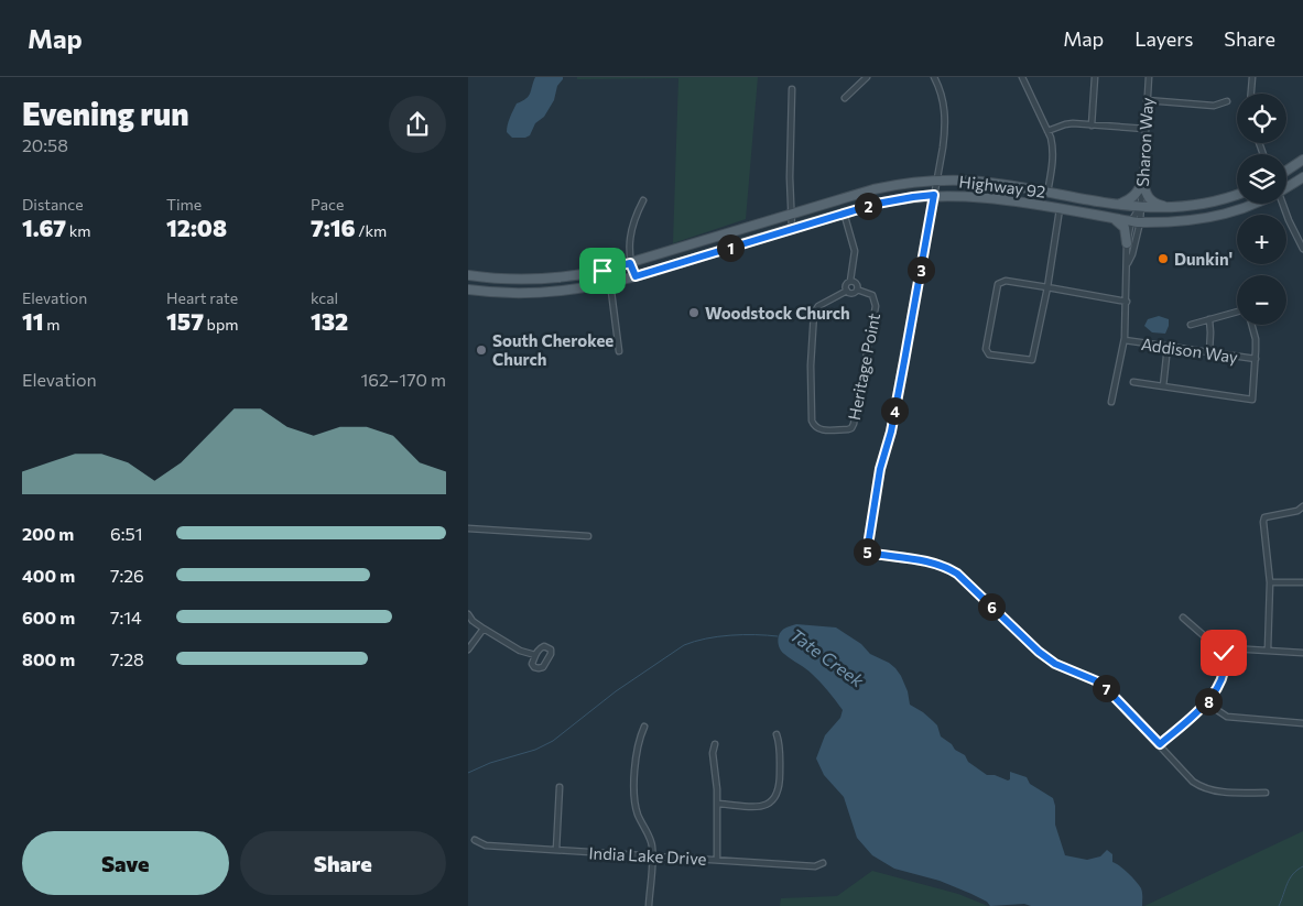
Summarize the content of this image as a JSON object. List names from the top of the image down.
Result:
{
  "streets": {
    "main road": ["Highway 92"],
    "street": [
      "Sharon Way",
      "Addison Way",
      "Heritage Point",
      "India Lake Drive"
    ]
  },
  "crossings": [
    ["Sharon Way", "Highway 92"]
  ],
  "water": ["Tate Creek"],
  "places": ["Dunkin'", "Woodstock Church", "South Cherokee Church"],
  "page": {
    "header": "Map",
    "nav": ["Map", "Layers", "Share"],
    "heading": ["Evening run", "20:58"],
    "map_buttons": ["+", "−"],
    "stats": [
      ["Distance", "1.67 km"],
      ["Time", "12:08"],
      ["Pace", "7:16 /km"],
      ["Elevation", "11 m"],
      ["Heart rate", "157 bpm"],
      ["kcal", "132"]
    ],
    "pins": [
      "2",
      "1",
      "3",
      "4",
      "5",
      "6",
      "7",
      "8"
    ],
    "chart": ["Elevation", "162–170 m"],
    "list": [
      {
        "name": "200 m",
        "note": "6:51"
      },
      {
        "name": "400 m",
        "note": "7:26"
      },
      {
        "name": "600 m",
        "note": "7:14"
      },
      {
        "name": "800 m",
        "note": "7:28"
      }
    ],
    "buttons": ["Save", "Share"]
  }
}
